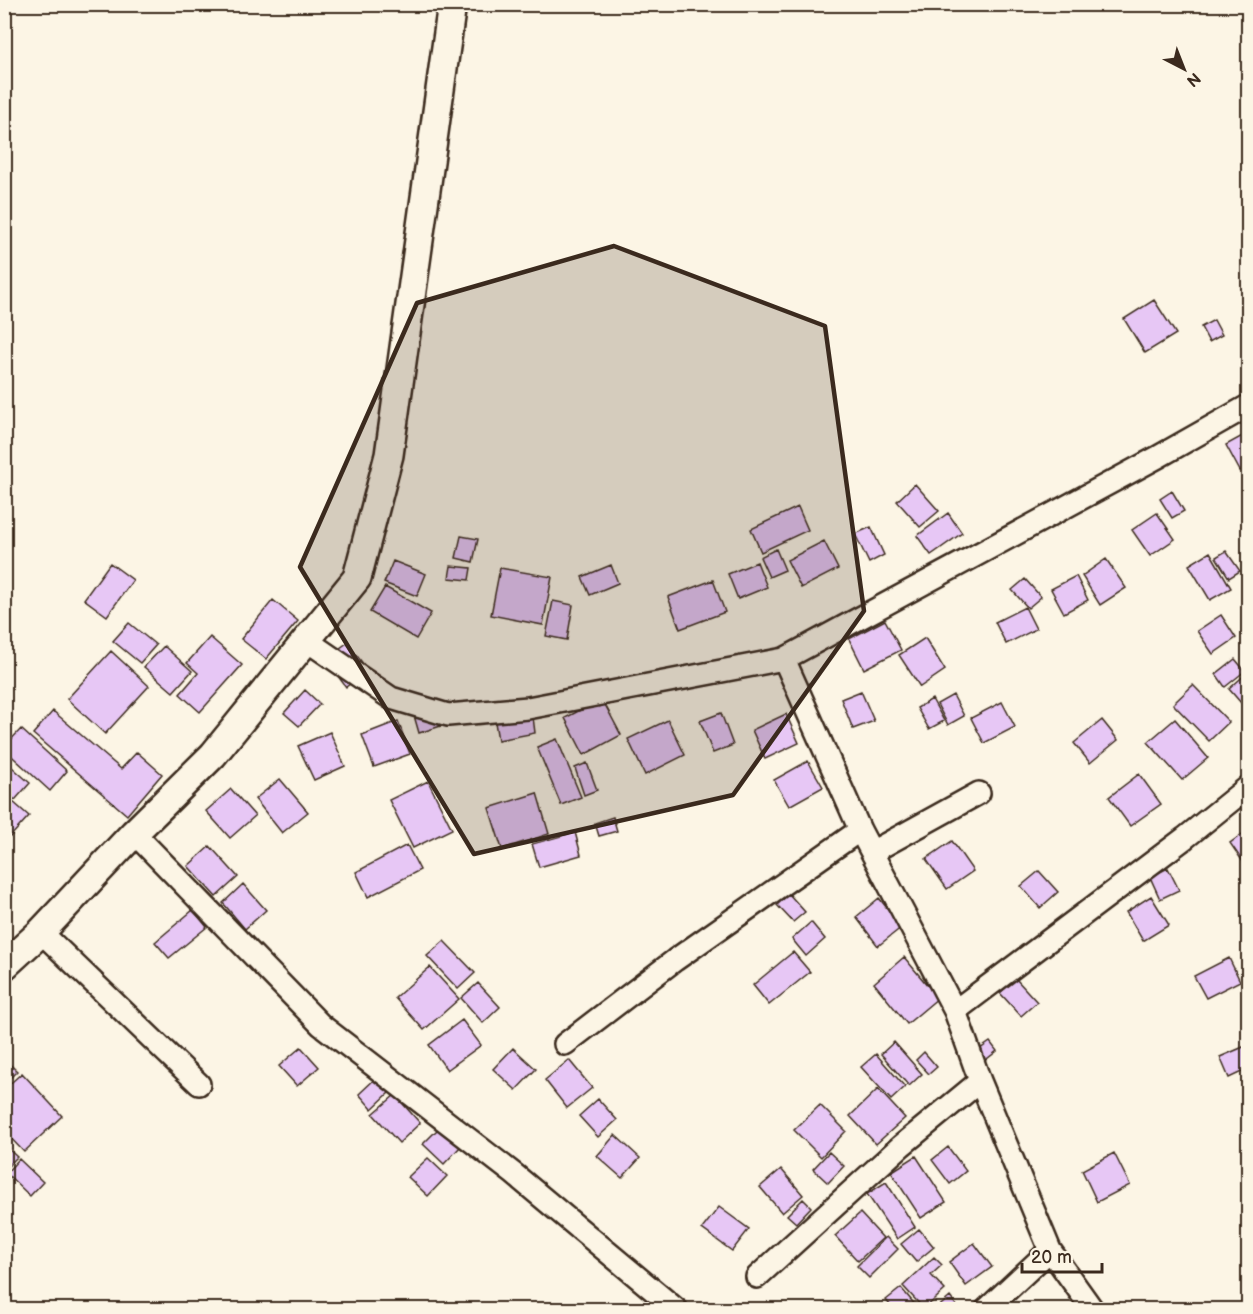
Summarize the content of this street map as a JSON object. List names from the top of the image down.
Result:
{
  "scale_bar": "20 m",
  "north": "bottom right"
}
